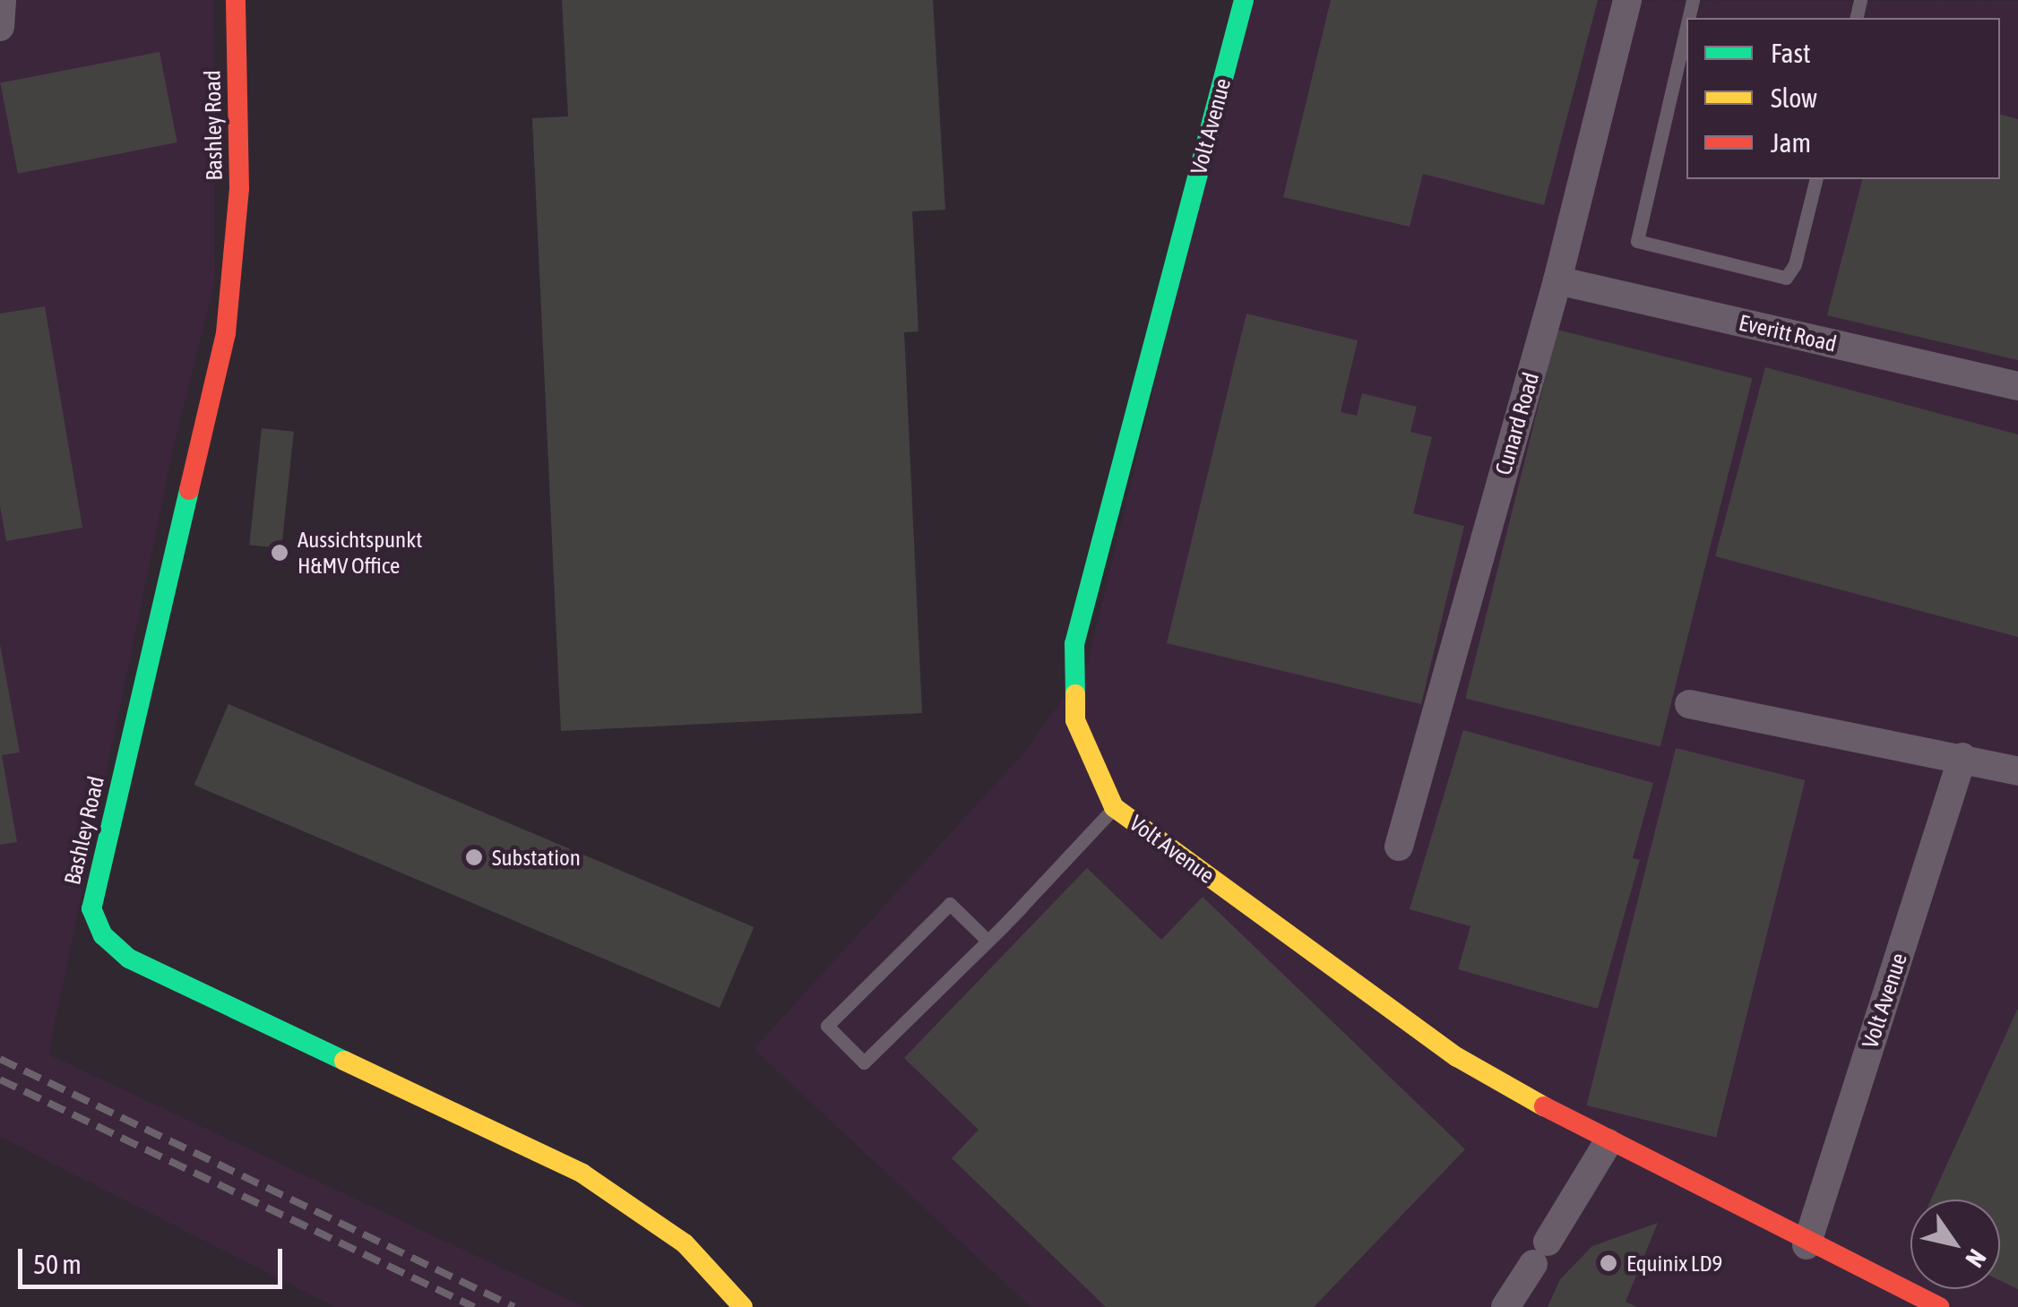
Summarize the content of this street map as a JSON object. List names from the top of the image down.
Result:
{
  "streets": {
    "street": [
      "Bashley Road",
      "Volt Avenue",
      "Everitt Road",
      "Cunard Road"
    ]
  },
  "crossings": [
    ["Everitt Road", "Cunard Road"]
  ],
  "places": ["Aussichtspunkt H&MV Office", "Substation", "Equinix LD9"],
  "legend": ["Fast", "Slow", "Jam"],
  "scale_bar": "50 m",
  "north": "bottom right"
}
